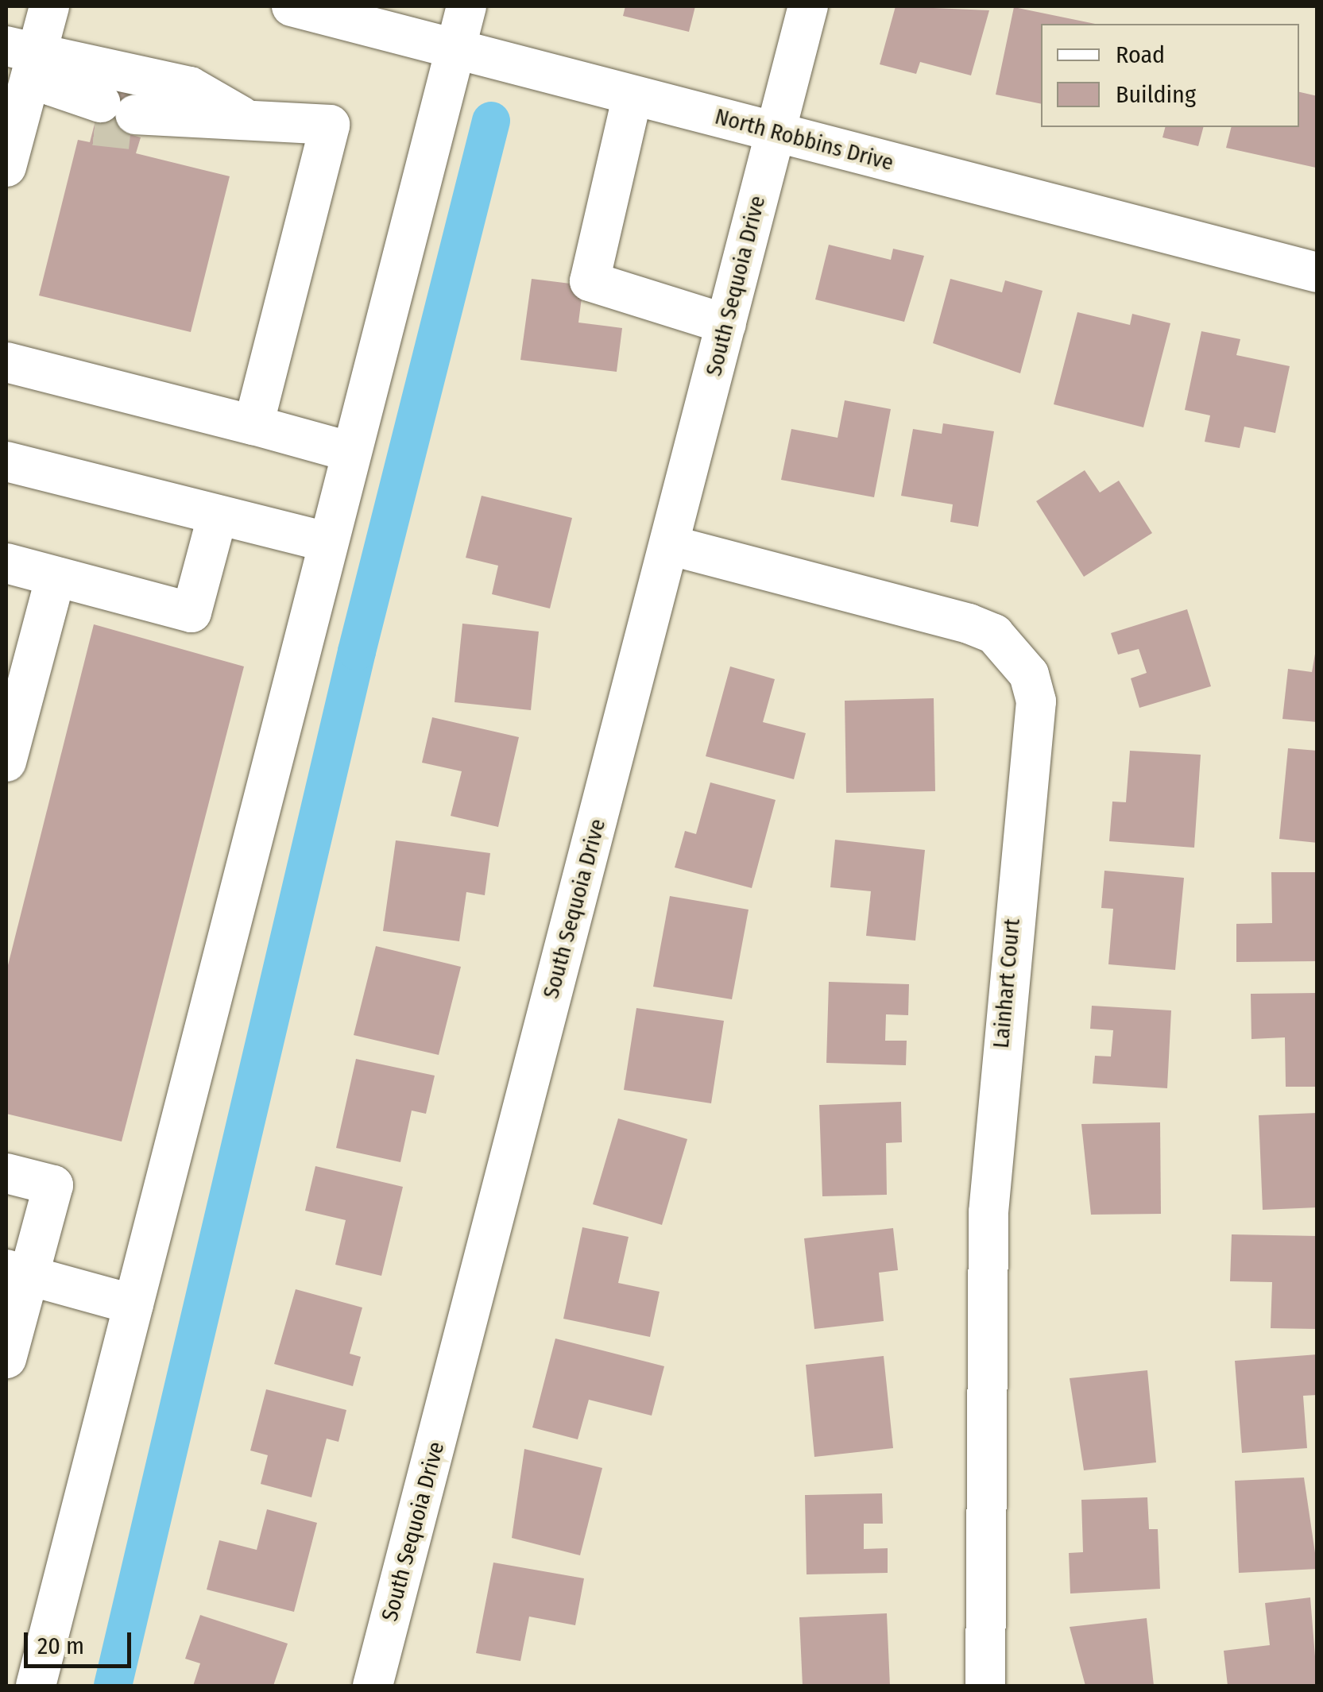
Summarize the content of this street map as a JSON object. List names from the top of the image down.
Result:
{
  "streets": {
    "street": ["North Robbins Drive", "South Sequoia Drive", "Lainhart Court"]
  },
  "crossings": [
    ["North Robbins Drive", "South Sequoia Drive"],
    ["South Sequoia Drive", "Lainhart Court"]
  ],
  "legend": ["Road", "Building"],
  "scale_bar": "20 m"
}
